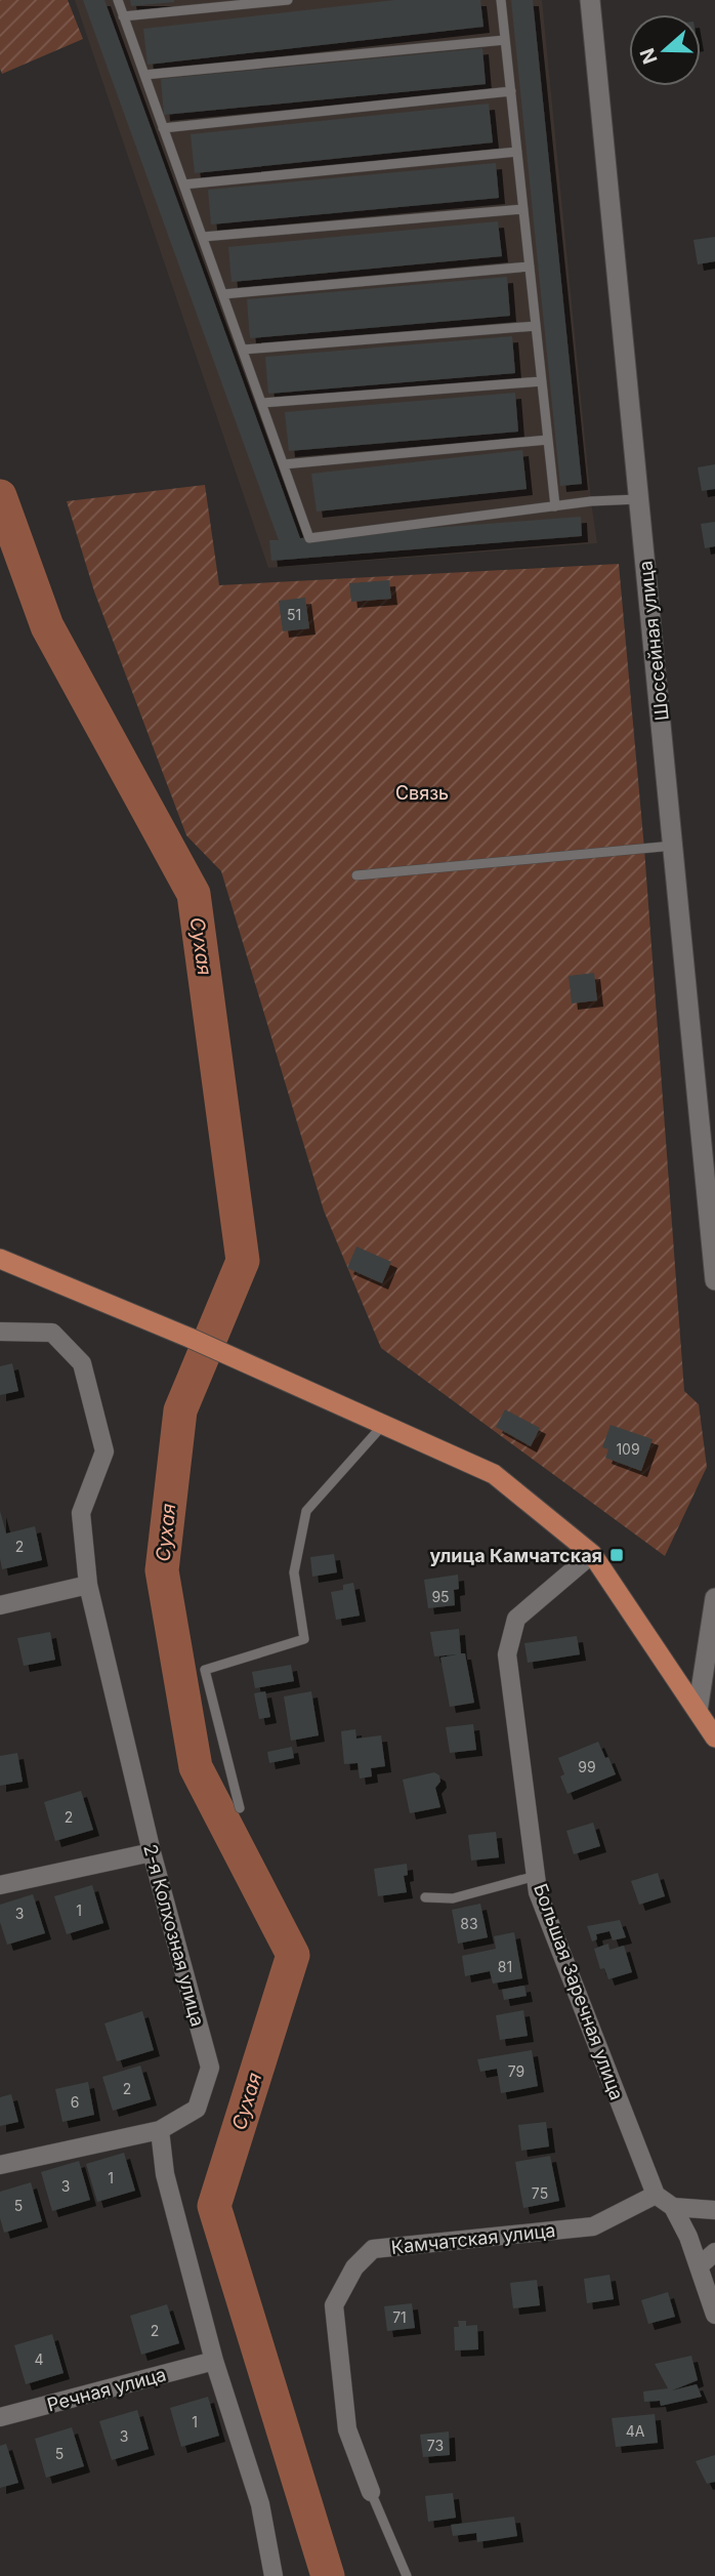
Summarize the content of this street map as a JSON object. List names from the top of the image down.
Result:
{
  "streets": {
    "street": [
      "Шоссейная улица",
      "2-я Колхозная улица",
      "Большая Заречная улица",
      "Камчатская улица",
      "Речная улица"
    ]
  },
  "crossings": [
    ["Большая Заречная улица", "Камчатская улица"]
  ],
  "water": ["Сухая"],
  "parks": ["Связь"],
  "places": {
    "transit": ["улица Камчатская"]
  },
  "house_numbers": [
    "51",
    "109",
    "2",
    "95",
    "99",
    "2",
    "1",
    "3",
    "83",
    "81",
    "79",
    "2",
    "6",
    "1",
    "3",
    "75",
    "5",
    "71",
    "2",
    "4",
    "1",
    "4А",
    "3",
    "73",
    "5"
  ],
  "north": "left"
}
